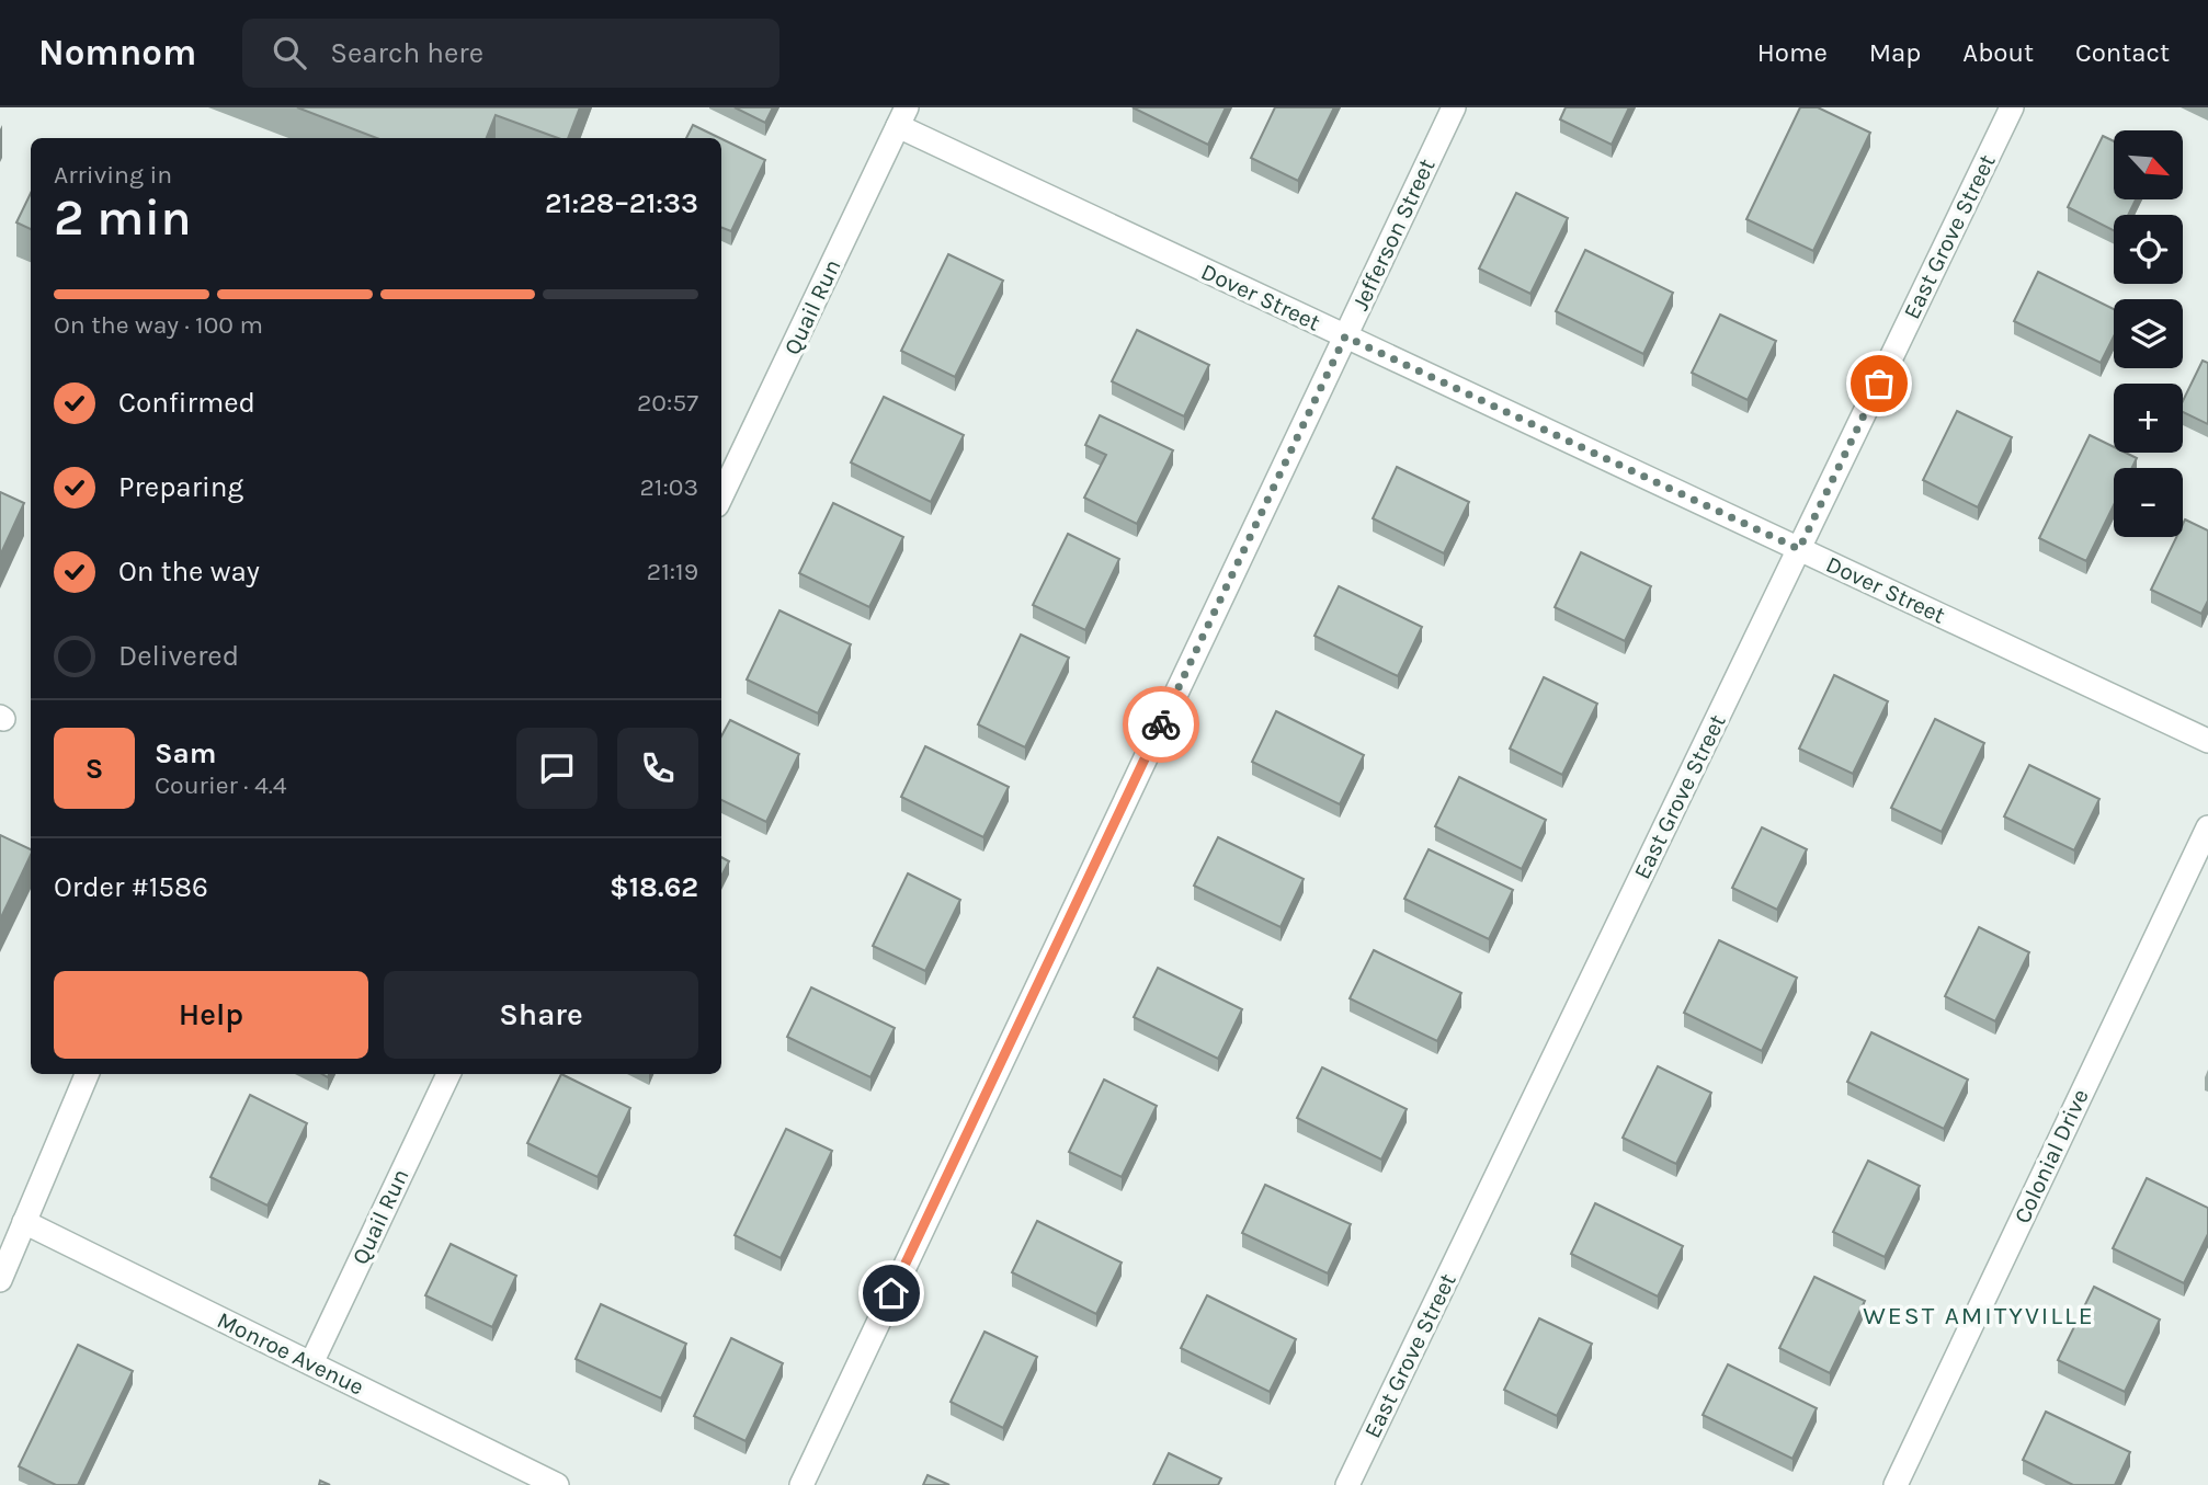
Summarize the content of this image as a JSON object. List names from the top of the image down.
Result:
{
  "streets": {
    "street": [
      "Jefferson Street",
      "East Grove Street",
      "Dover Street",
      "Quail Run",
      "Colonial Drive",
      "Monroe Avenue"
    ]
  },
  "crossings": [
    ["Jefferson Street", "Dover Street"],
    ["East Grove Street", "Dover Street"],
    ["Dover Street", "Quail Run"],
    ["Quail Run", "Monroe Avenue"]
  ],
  "districts": ["WEST AMITYVILLE"],
  "north": "bottom right",
  "page": {
    "header": "Nomnom",
    "search": "Search here",
    "nav": [
      "Home",
      "Map",
      "About",
      "Contact"
    ],
    "map_buttons": ["+", "−"],
    "heading": ["2 min", "Arriving in", "21:28–21:33"],
    "panel": [
      "Sam",
      "Courier · 4.4",
      "Order #1586",
      "$18.62"
    ],
    "bar": "On the way · 100 m",
    "list": [
      ["Confirmed", "20:57"],
      ["Preparing", "21:03"],
      ["On the way", "21:19"],
      "Delivered"
    ],
    "round": "S",
    "buttons": ["Help", "Share"]
  }
}
